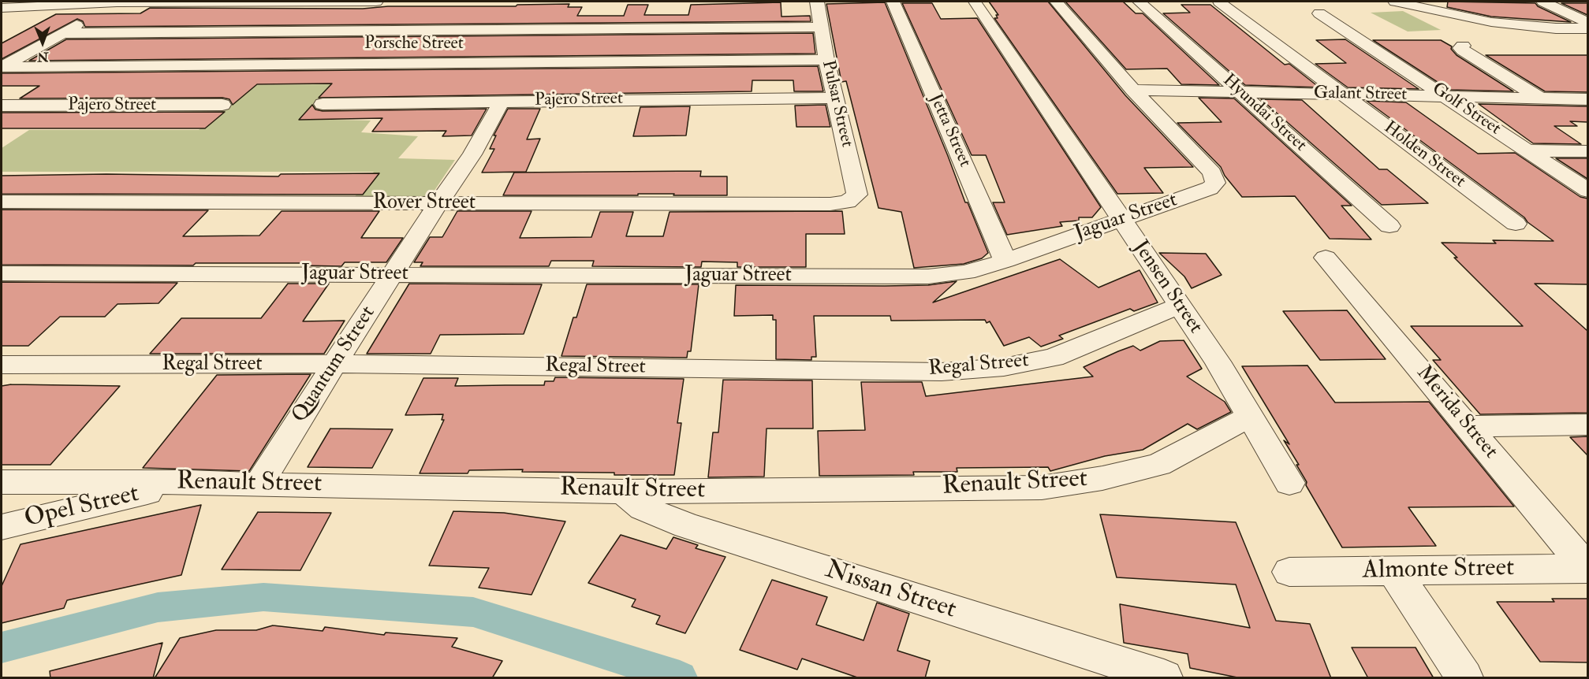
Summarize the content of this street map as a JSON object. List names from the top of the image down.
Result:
{
  "streets": {
    "street": [
      "Porsche Street",
      "Galant Street",
      "Pajero Street",
      "Pulsar Street",
      "Golf Street",
      "Hyundai Street",
      "Jetta Street",
      "Holden Street",
      "Rover Street",
      "Jaguar Street",
      "Jensen Street",
      "Regal Street",
      "Quantum Street",
      "Merida Street",
      "Renault Street",
      "Opel Street",
      "Almonte Street",
      "Nissan Street"
    ]
  },
  "crossings": [
    ["Porsche Street", "Pulsar Street"],
    ["Galant Street", "Golf Street"],
    ["Galant Street", "Hyundai Street"],
    ["Galant Street", "Holden Street"],
    ["Galant Street", "Jaguar Street"],
    ["Pajero Street", "Pulsar Street"],
    ["Pajero Street", "Quantum Street"],
    ["Pulsar Street", "Rover Street"],
    ["Jetta Street", "Jaguar Street"],
    ["Rover Street", "Quantum Street"],
    ["Jaguar Street", "Jensen Street"],
    ["Jaguar Street", "Quantum Street"],
    ["Jensen Street", "Regal Street"],
    ["Jensen Street", "Renault Street"],
    ["Regal Street", "Quantum Street"],
    ["Quantum Street", "Renault Street"],
    ["Merida Street", "Almonte Street"],
    ["Renault Street", "Opel Street"],
    ["Renault Street", "Nissan Street"]
  ],
  "north": "bottom"
}
